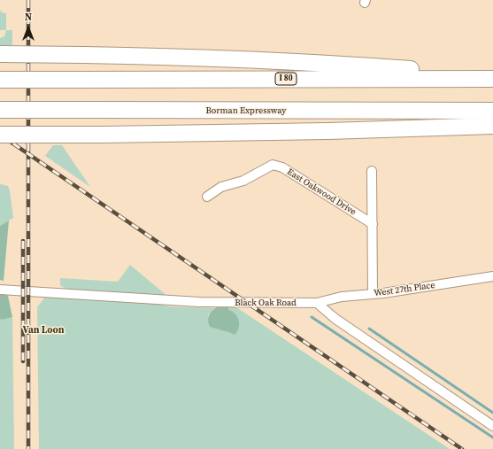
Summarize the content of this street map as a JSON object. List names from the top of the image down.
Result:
{
  "streets": {
    "highway": ["I 80", "Borman Expressway"],
    "street": ["East Oakwood Drive", "West 27th Place", "Black Oak Road"]
  },
  "crossings": [
    ["West 27th Place", "Black Oak Road"]
  ],
  "districts": ["Van Loon"],
  "north": "top"
}
